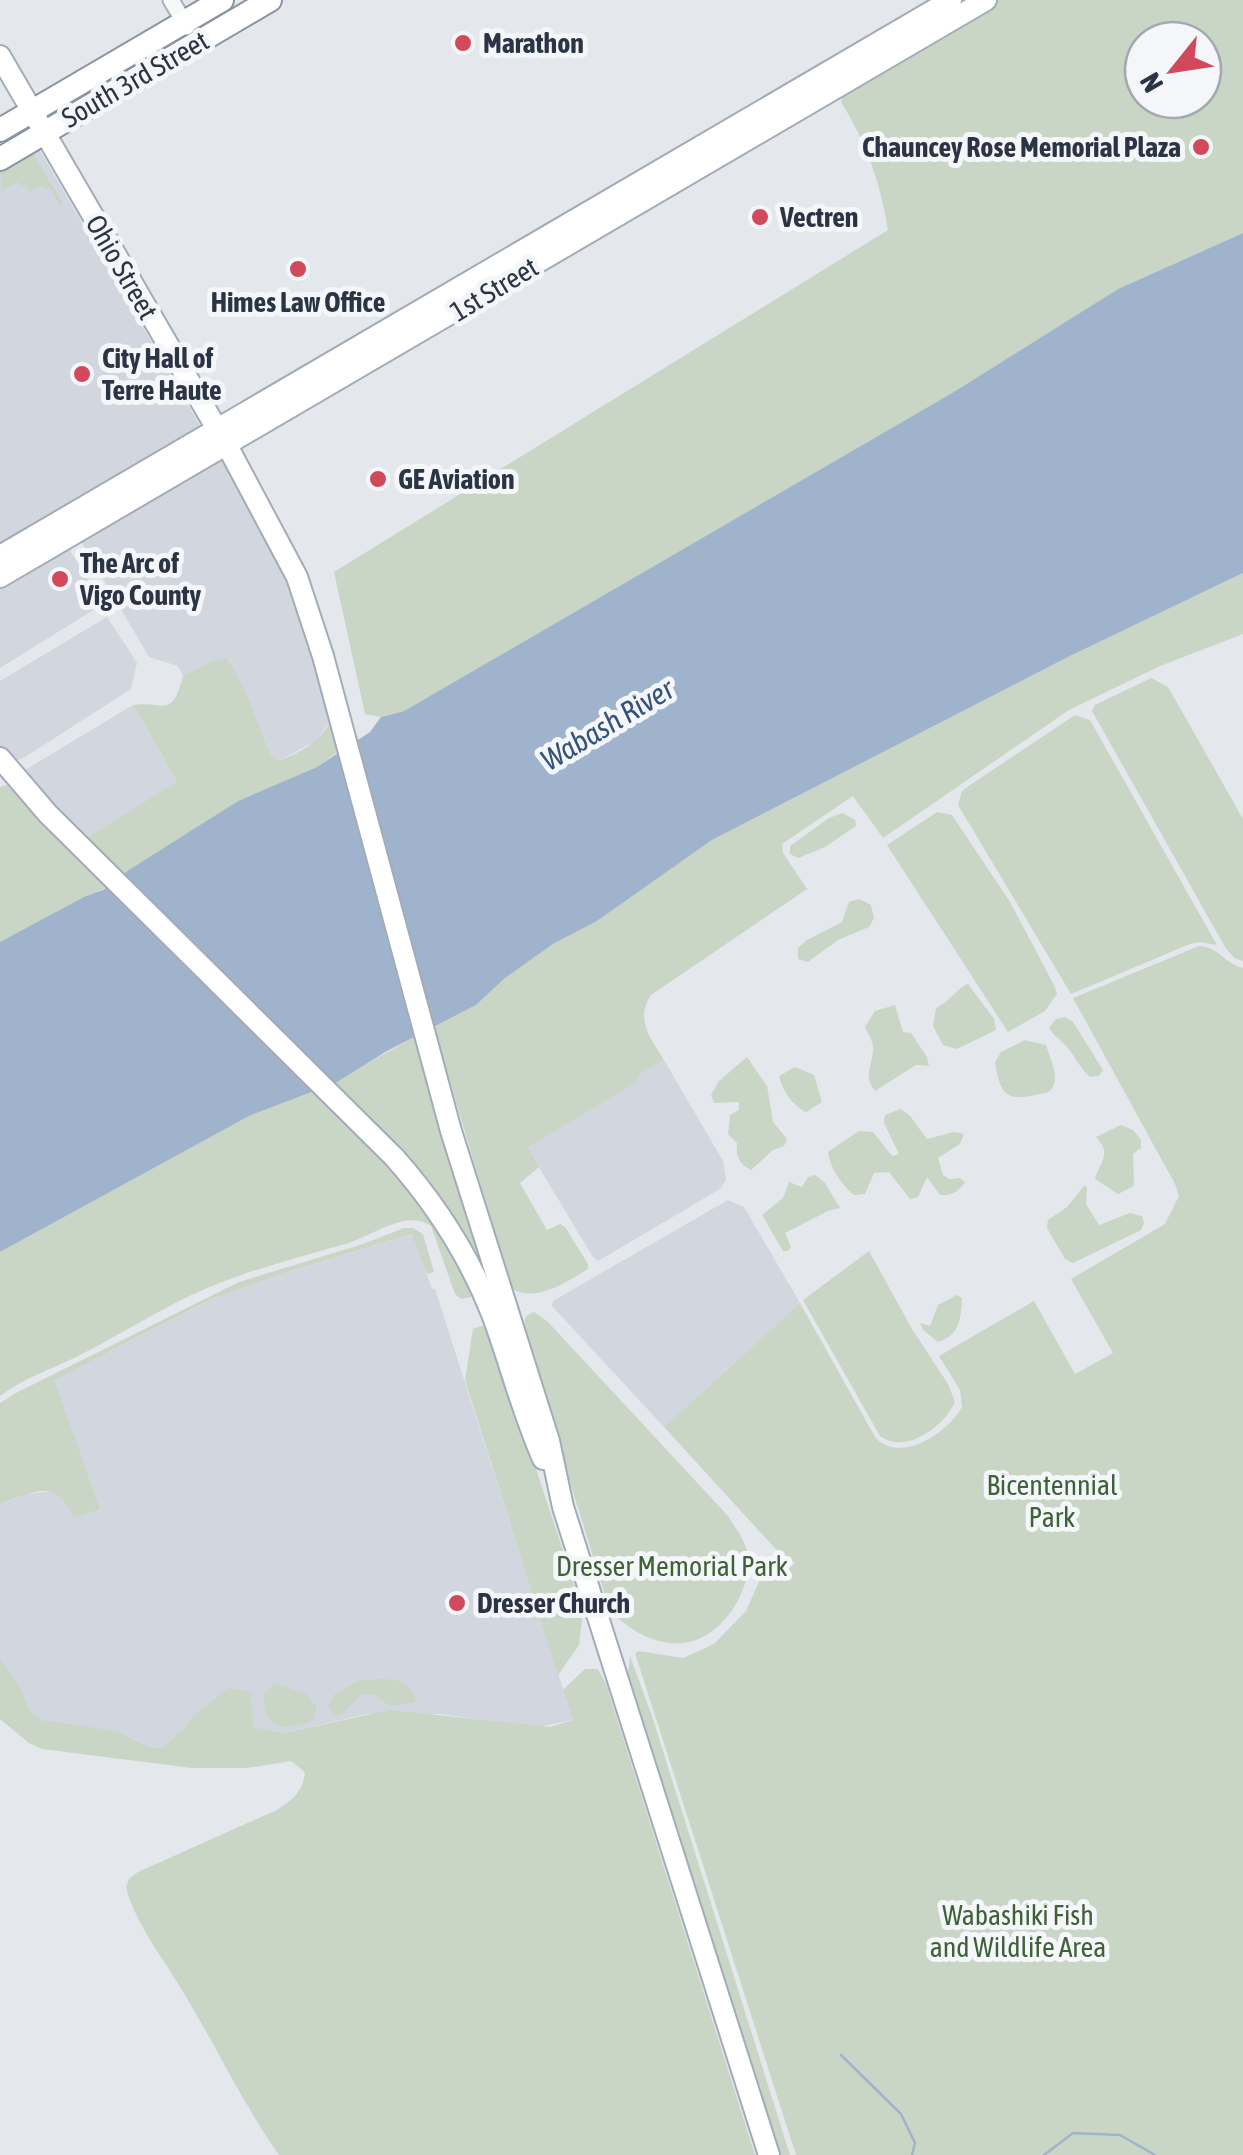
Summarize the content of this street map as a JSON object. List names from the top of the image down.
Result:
{
  "streets": {
    "highway": ["South 3rd Street"],
    "main road": ["Ohio Street", "1st Street"]
  },
  "crossings": [
    ["South 3rd Street", "Ohio Street"],
    ["Ohio Street", "1st Street"]
  ],
  "water": ["Wabash River"],
  "parks": ["Bicentennial Park", "Dresser Memorial Park", "Wabashiki Fish and Wildlife Area"],
  "places": [
    "Marathon",
    "Chauncey Rose Memorial Plaza",
    "Vectren",
    "Himes Law Office",
    "City Hall of Terre Haute",
    "GE Aviation",
    "The Arc of Vigo County",
    "Dresser Church"
  ],
  "north": "bottom left"
}
